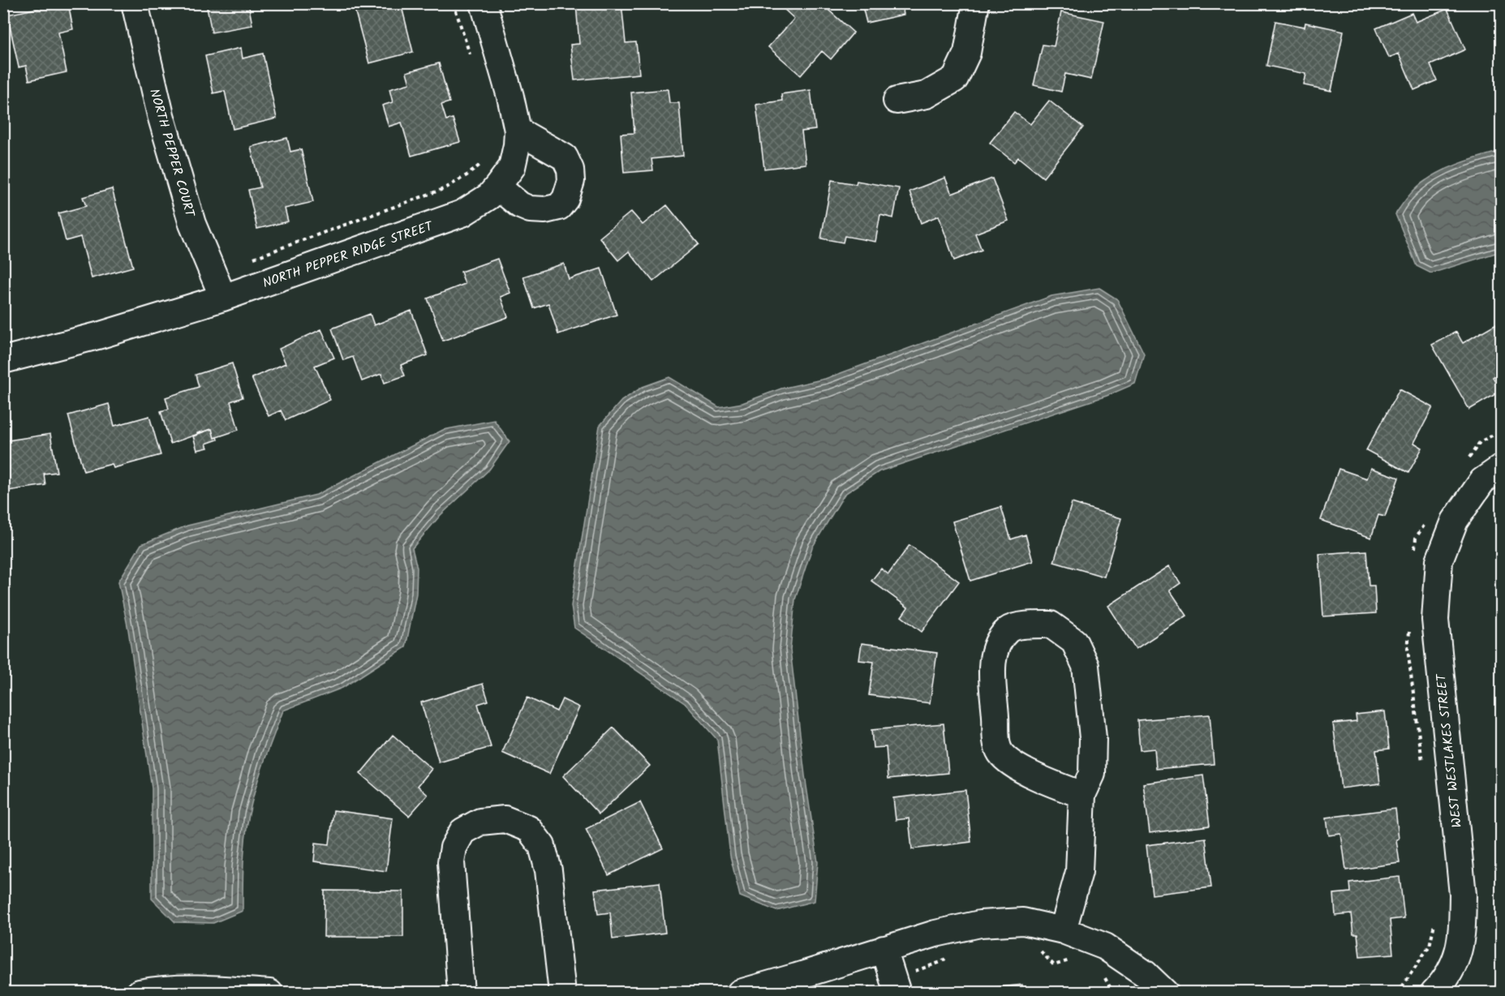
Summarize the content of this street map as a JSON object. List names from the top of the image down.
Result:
{
  "streets": {
    "street": ["NORTH PEPPER COURT", "NORTH PEPPER RIDGE STREET", "WEST WESTLAKES STREET"]
  },
  "crossings": [
    ["NORTH PEPPER COURT", "NORTH PEPPER RIDGE STREET"]
  ]
}
